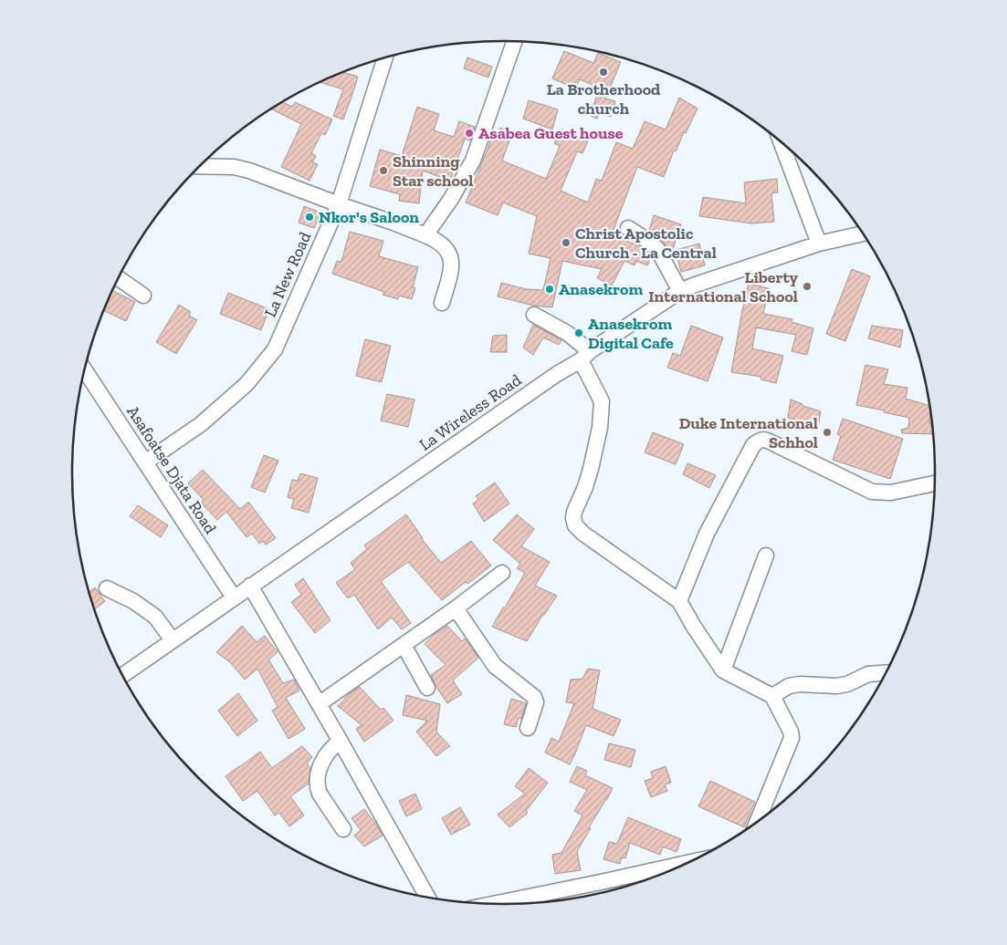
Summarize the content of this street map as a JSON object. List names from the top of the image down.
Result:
{
  "streets": {
    "street": ["La New Road", "La Wireless Road", "Asafoatse Djata Road"]
  },
  "crossings": [
    ["La New Road", "Asafoatse Djata Road"],
    ["La Wireless Road", "Asafoatse Djata Road"]
  ],
  "places": [
    "La Brotherhood church",
    "Asabea Guest house",
    "Shinning Star school",
    "Nkor's Saloon",
    "Christ Apostolic Church - La Central",
    "Liberty International School",
    "Anasekrom",
    "Anasekrom Digital Cafe",
    "Duke International Schhol"
  ]
}
